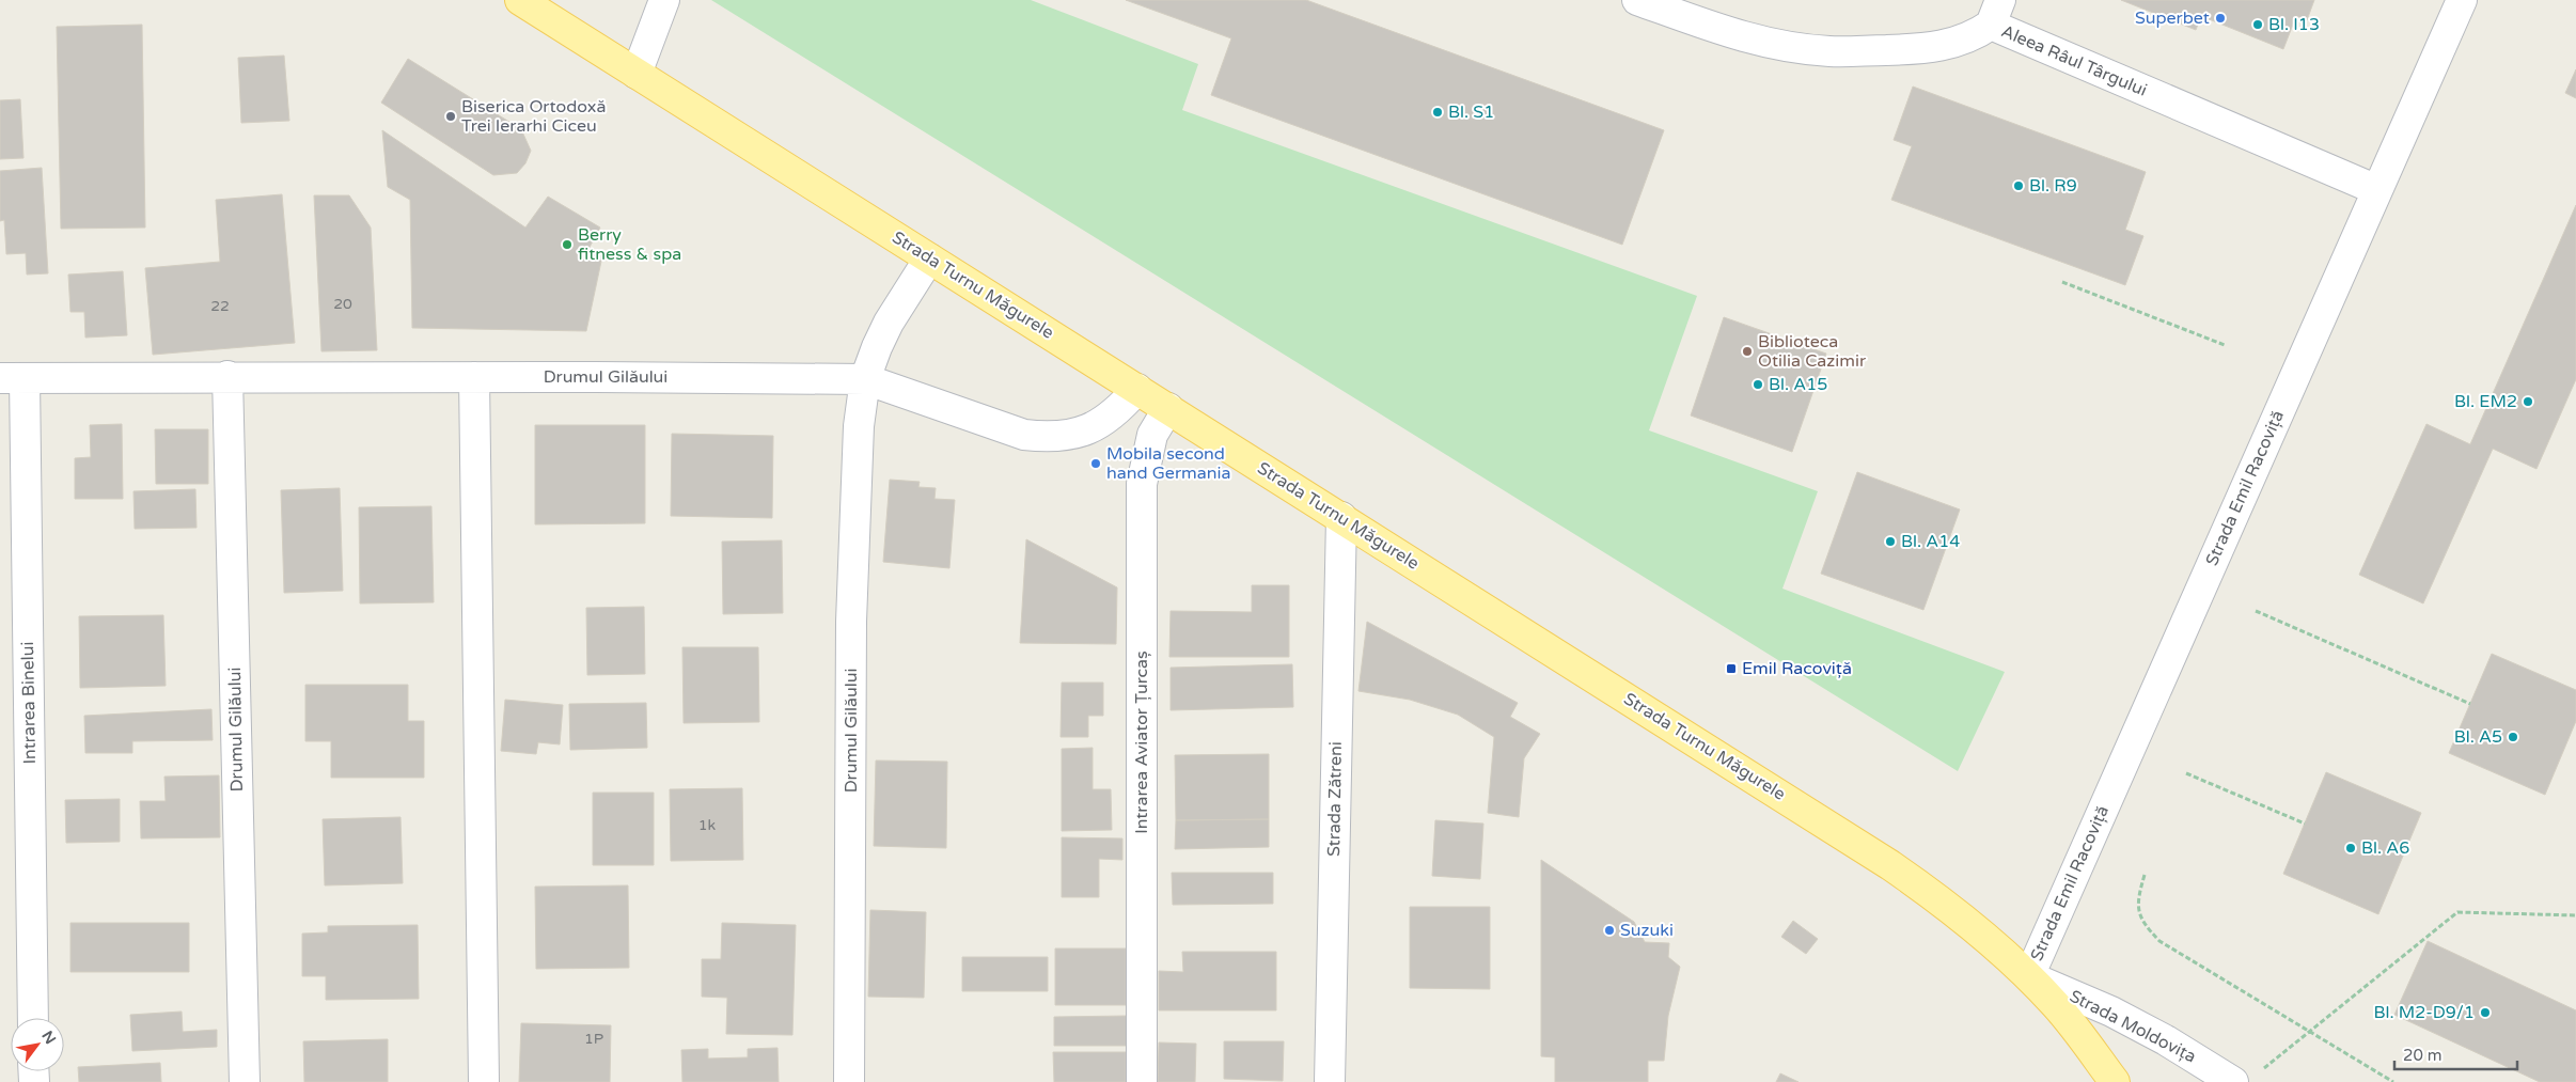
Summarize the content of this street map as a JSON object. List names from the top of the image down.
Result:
{
  "streets": {
    "main road": ["Strada Turnu Măgurele"],
    "street": [
      "Aleea Râul Târgului",
      "Drumul Gilăului",
      "Strada Emil Racoviță",
      "Intrarea Binelui",
      "Intrarea Aviator Țurcaș",
      "Strada Zătreni",
      "Strada Moldovița"
    ]
  },
  "crossings": [
    ["Aleea Râul Târgului", "Strada Emil Racoviță"],
    ["Strada Turnu Măgurele", "Drumul Gilăului"],
    ["Strada Turnu Măgurele", "Strada Emil Racoviță"],
    ["Strada Turnu Măgurele", "Intrarea Aviator Țurcaș"],
    ["Strada Turnu Măgurele", "Strada Zătreni"],
    ["Strada Turnu Măgurele", "Strada Moldovița"],
    ["Drumul Gilăului", "Intrarea Binelui"],
    ["Strada Emil Racoviță", "Strada Moldovița"]
  ],
  "places": {
    "other": [
      "Superbet",
      "Bl. I13",
      "Bl. S1",
      "Biserica Ortodoxă Trei Ierarhi Ciceu",
      "Bl. R9",
      "Berry fitness & spa",
      "Biblioteca Otilia Cazimir",
      "Bl. A15",
      "Bl. EM2",
      "Mobila second hand Germania",
      "Bl. A14",
      "Bl. A5",
      "Bl. A6",
      "Suzuki",
      "Bl. M2-D9/1"
    ],
    "transit": ["Emil Racoviță"]
  },
  "house_numbers": [
    "20",
    "22",
    "1k",
    "1P"
  ],
  "scale_bar": "20 m",
  "north": "top right"
}
